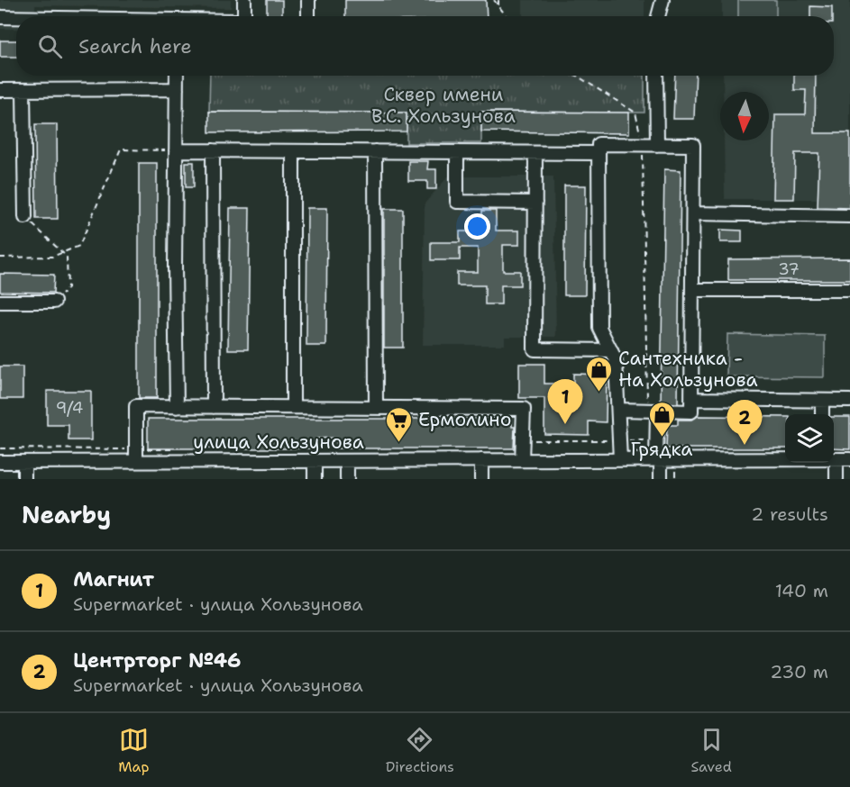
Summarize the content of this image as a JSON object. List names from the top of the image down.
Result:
{
  "streets": {
    "street": ["улица Хользунова"]
  },
  "parks": ["Сквер имени В.С. Хользунова"],
  "places": {
    "shop": ["Сантехника - На Хользунова", "Грядка"],
    "supermarket": ["Ермолино"]
  },
  "house_numbers": ["37", "9/4"],
  "north": "bottom",
  "page": {
    "search": "Search here",
    "pins": ["1", "2"],
    "heading": ["Nearby", "2 results"],
    "list": [
      {
        "mark": "1",
        "name": "Магнит",
        "note": "Supermarket · улица Хользунова",
        "value": "140 m"
      },
      {
        "mark": "2",
        "name": "Центрторг №46",
        "note": "Supermarket · улица Хользунова",
        "value": "230 m"
      }
    ],
    "nav": ["Map", "Directions", "Saved"]
  }
}
